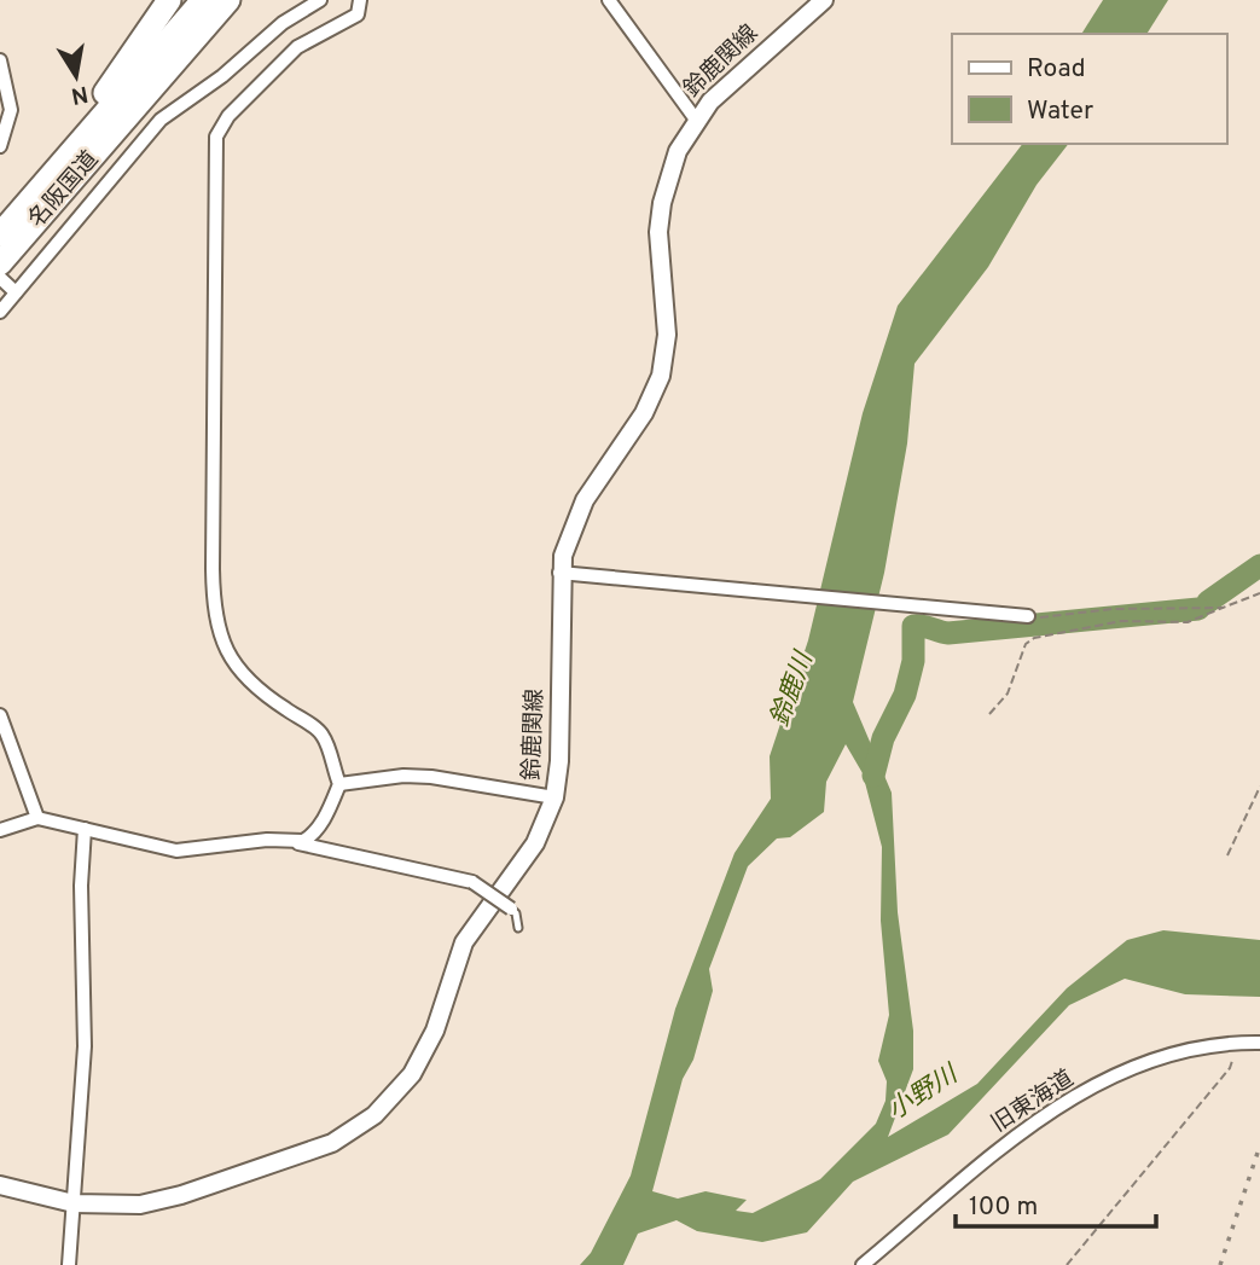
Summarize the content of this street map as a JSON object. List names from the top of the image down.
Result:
{
  "streets": {
    "highway": ["名阪国道"],
    "main road": ["鈴鹿関線"],
    "street": ["旧東海道"]
  },
  "water": ["鈴鹿川", "小野川"],
  "legend": ["Road", "Water"],
  "scale_bar": "100 m",
  "north": "bottom"
}
